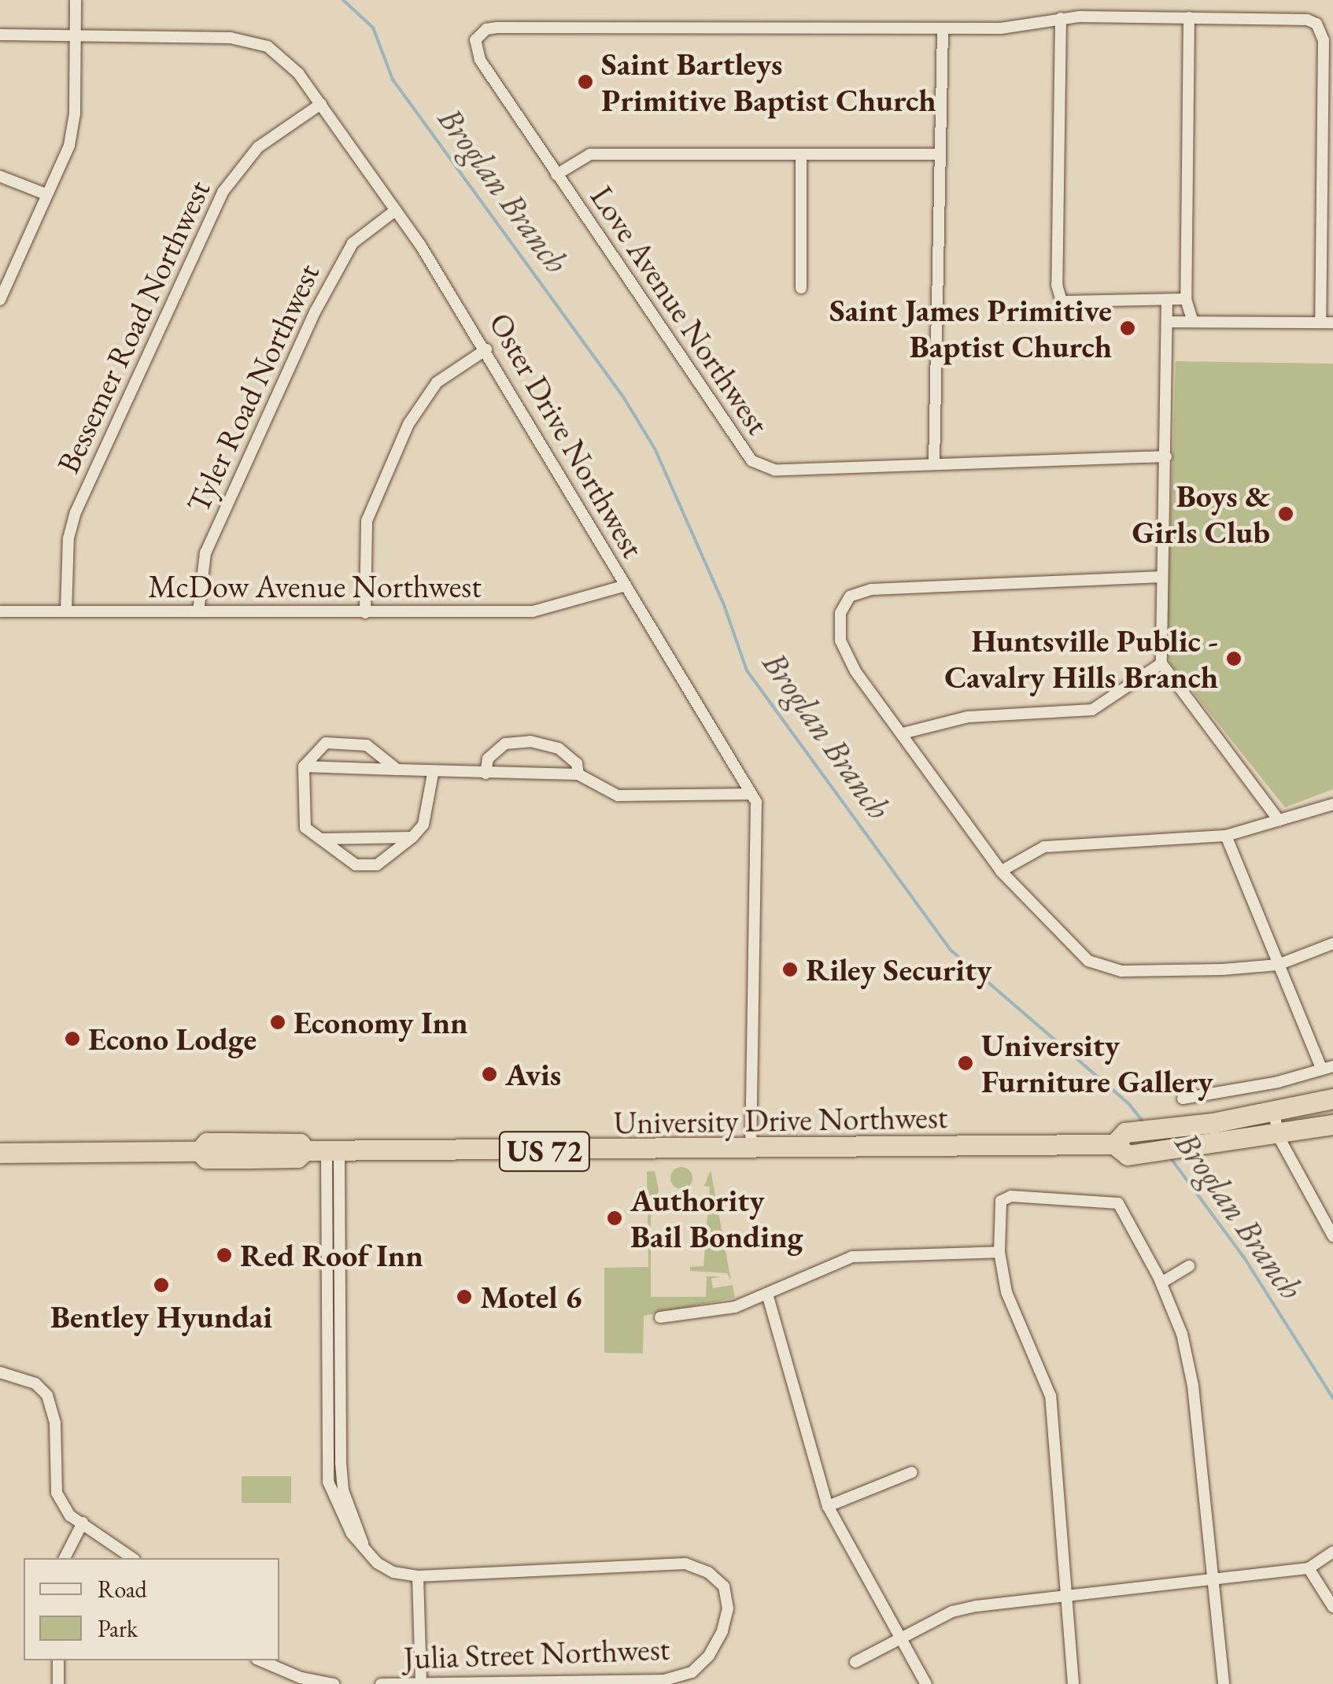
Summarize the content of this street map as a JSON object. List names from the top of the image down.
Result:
{
  "streets": {
    "highway": ["University Drive Northwest", "US 72"],
    "street": [
      "Love Avenue Northwest",
      "Bessemer Road Northwest",
      "Tyler Road Northwest",
      "Oster Drive Northwest",
      "McDow Avenue Northwest",
      "Julia Street Northwest"
    ]
  },
  "crossings": [
    ["Bessemer Road Northwest", "Oster Drive Northwest"],
    ["Bessemer Road Northwest", "McDow Avenue Northwest"],
    ["Tyler Road Northwest", "Oster Drive Northwest"],
    ["Tyler Road Northwest", "McDow Avenue Northwest"],
    ["Oster Drive Northwest", "McDow Avenue Northwest"],
    ["Oster Drive Northwest", "University Drive Northwest"],
    ["University Drive Northwest", "Julia Street Northwest"]
  ],
  "water": ["Broglan Branch"],
  "places": [
    "Saint Bartleys Primitive Baptist Church",
    "Saint James Primitive Baptist Church",
    "Boys & Girls Club",
    "Huntsville Public - Cavalry Hills Branch",
    "Riley Security",
    "Economy Inn",
    "Econo Lodge",
    "University Furniture Gallery",
    "Avis",
    "Authority Bail Bonding",
    "Red Roof Inn",
    "Bentley Hyundai",
    "Motel 6"
  ],
  "legend": ["Road", "Park"]
}
